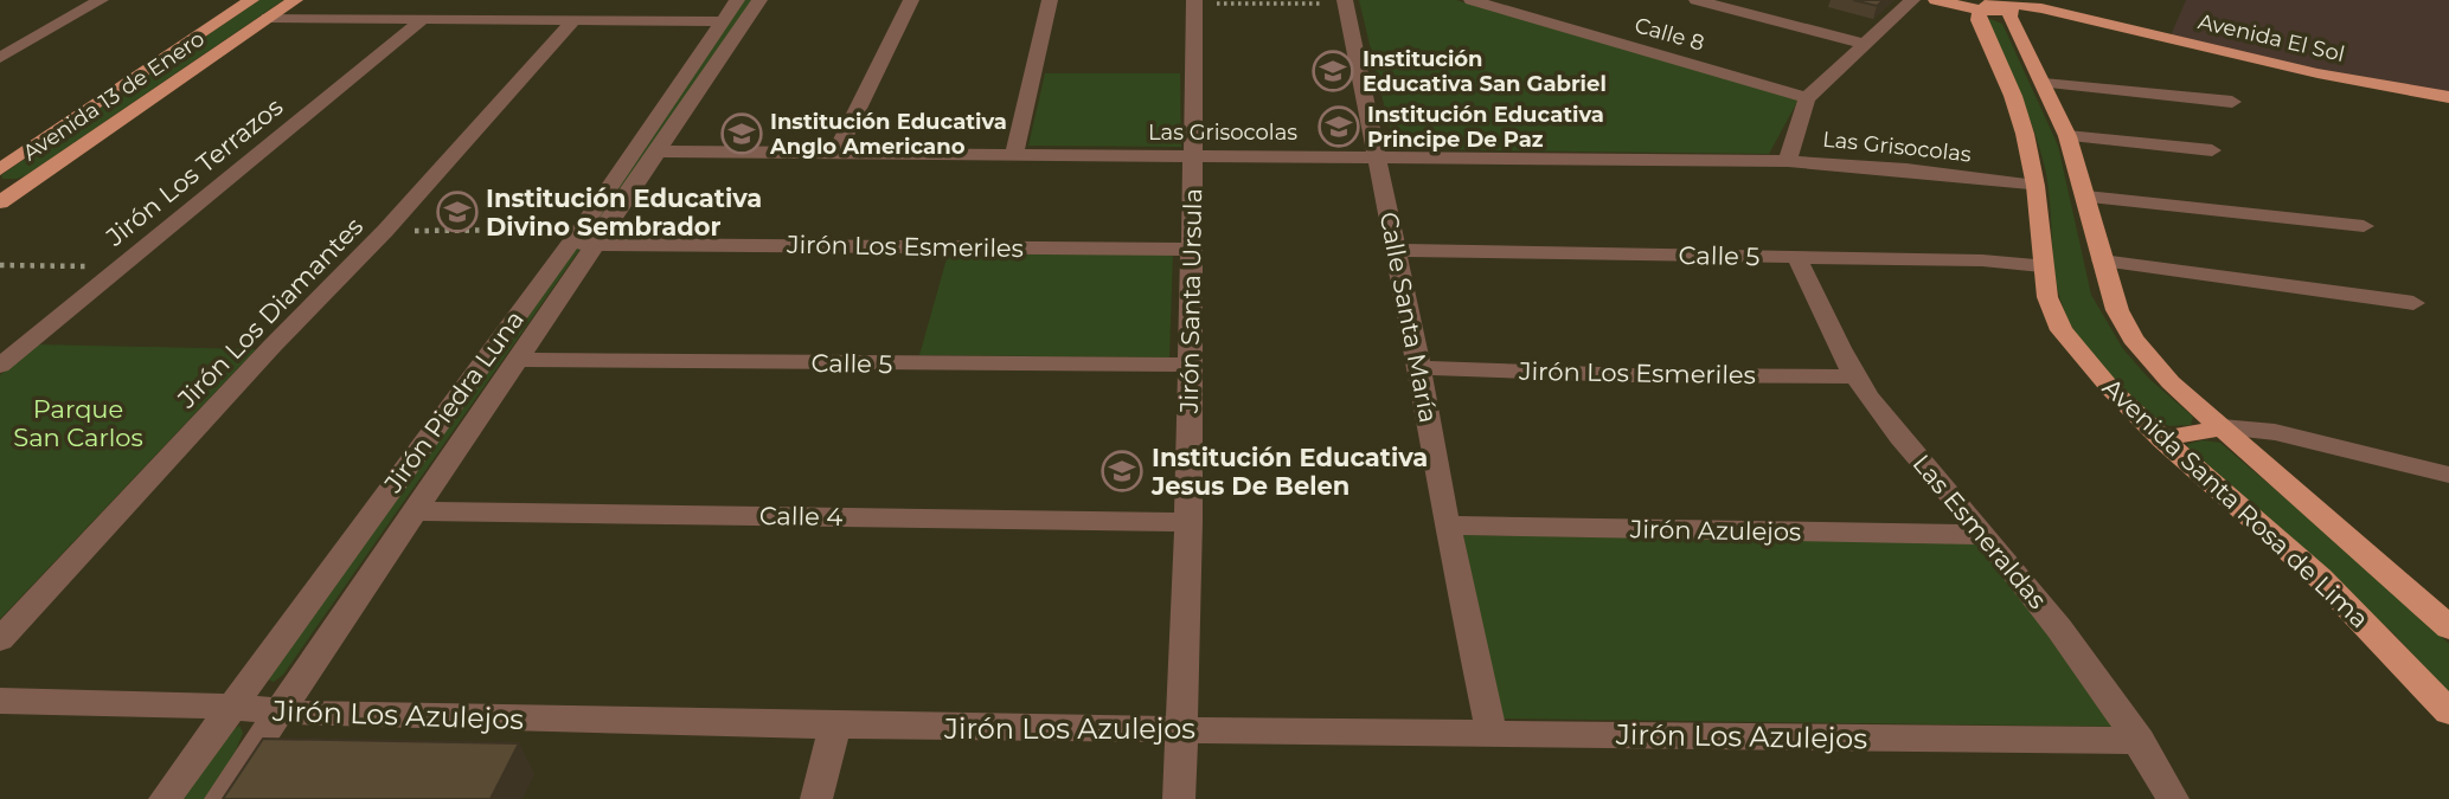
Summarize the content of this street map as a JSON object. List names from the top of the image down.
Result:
{
  "streets": {
    "main road": ["Avenida El Sol", "Avenida 13 de Enero", "Avenida Santa Rosa de Lima"],
    "street": [
      "Calle 8",
      "Las Grisocolas",
      "Jirón Los Terrazos",
      "Jirón Los Esmeriles",
      "Calle 5",
      "Jirón Santa Ursula",
      "Jirón Los Diamantes",
      "Calle Santa María",
      "Jirón Piedra Luna",
      "Calle 4",
      "Jirón Azulejos",
      "Las Esmeraldas",
      "Jirón Los Azulejos"
    ]
  },
  "crossings": [
    ["Avenida El Sol", "Avenida Santa Rosa de Lima"],
    ["Las Grisocolas", "Jirón Santa Ursula"],
    ["Las Grisocolas", "Calle Santa María"],
    ["Las Grisocolas", "Jirón Piedra Luna"],
    ["Las Grisocolas", "Avenida Santa Rosa de Lima"],
    ["Jirón Los Esmeriles", "Jirón Santa Ursula"],
    ["Jirón Los Esmeriles", "Calle Santa María"],
    ["Jirón Los Esmeriles", "Jirón Piedra Luna"],
    ["Jirón Los Esmeriles", "Las Esmeraldas"],
    ["Calle 5", "Jirón Santa Ursula"],
    ["Calle 5", "Calle Santa María"],
    ["Calle 5", "Jirón Piedra Luna"],
    ["Calle 5", "Avenida Santa Rosa de Lima"],
    ["Calle 5", "Las Esmeraldas"],
    ["Jirón Santa Ursula", "Calle 4"],
    ["Jirón Santa Ursula", "Jirón Los Azulejos"],
    ["Calle Santa María", "Jirón Azulejos"],
    ["Calle Santa María", "Jirón Los Azulejos"],
    ["Jirón Piedra Luna", "Calle 4"],
    ["Jirón Piedra Luna", "Jirón Los Azulejos"],
    ["Jirón Azulejos", "Las Esmeraldas"],
    ["Las Esmeraldas", "Jirón Los Azulejos"]
  ],
  "parks": ["Parque San Carlos"],
  "places": {
    "school or university": [
      "Institución Educativa San Gabriel",
      "Institución Educativa Principe De Paz",
      "Institución Educativa Anglo Americano",
      "Institución Educativa Divino Sembrador",
      "Institución Educativa Jesus De Belen"
    ]
  }
}
